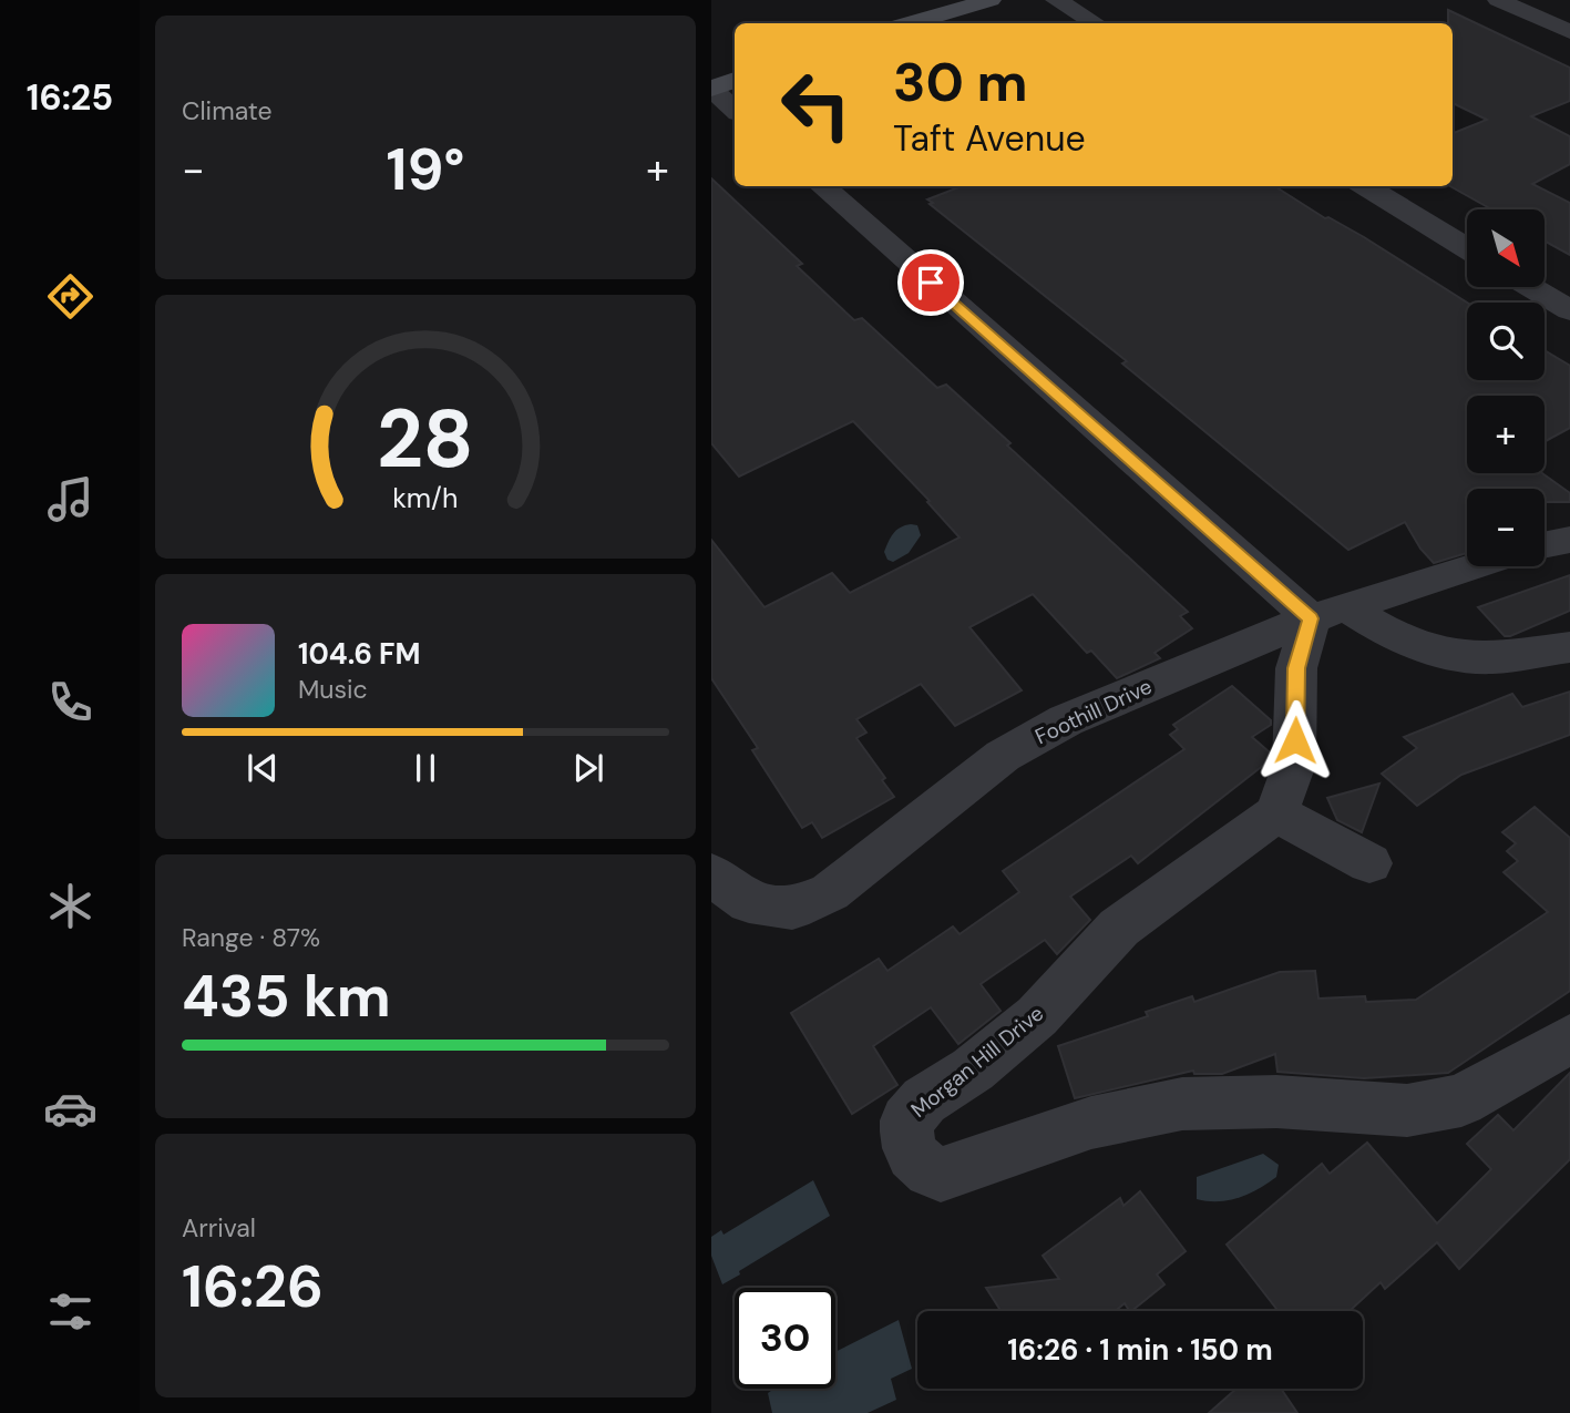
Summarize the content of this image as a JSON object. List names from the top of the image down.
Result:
{
  "streets": {
    "street": ["Foothill Drive", "Morgan Hill Drive"]
  },
  "north": "bottom right",
  "page": {
    "tabs": "16:25",
    "tile": [
      "Climate",
      ["Range · 87%", "435 km"],
      ["Arrival", "16:26"]
    ],
    "turn": ["30 m", "Taft Avenue"],
    "heat": ["−", "19°", "+"],
    "map_buttons": ["+", "−"],
    "song": ["104.6 FM", "Music"],
    "limit": "30",
    "trip": "16:26 · 1 min · 150 m",
    "gauge": ["28", "km/h"]
  }
}
